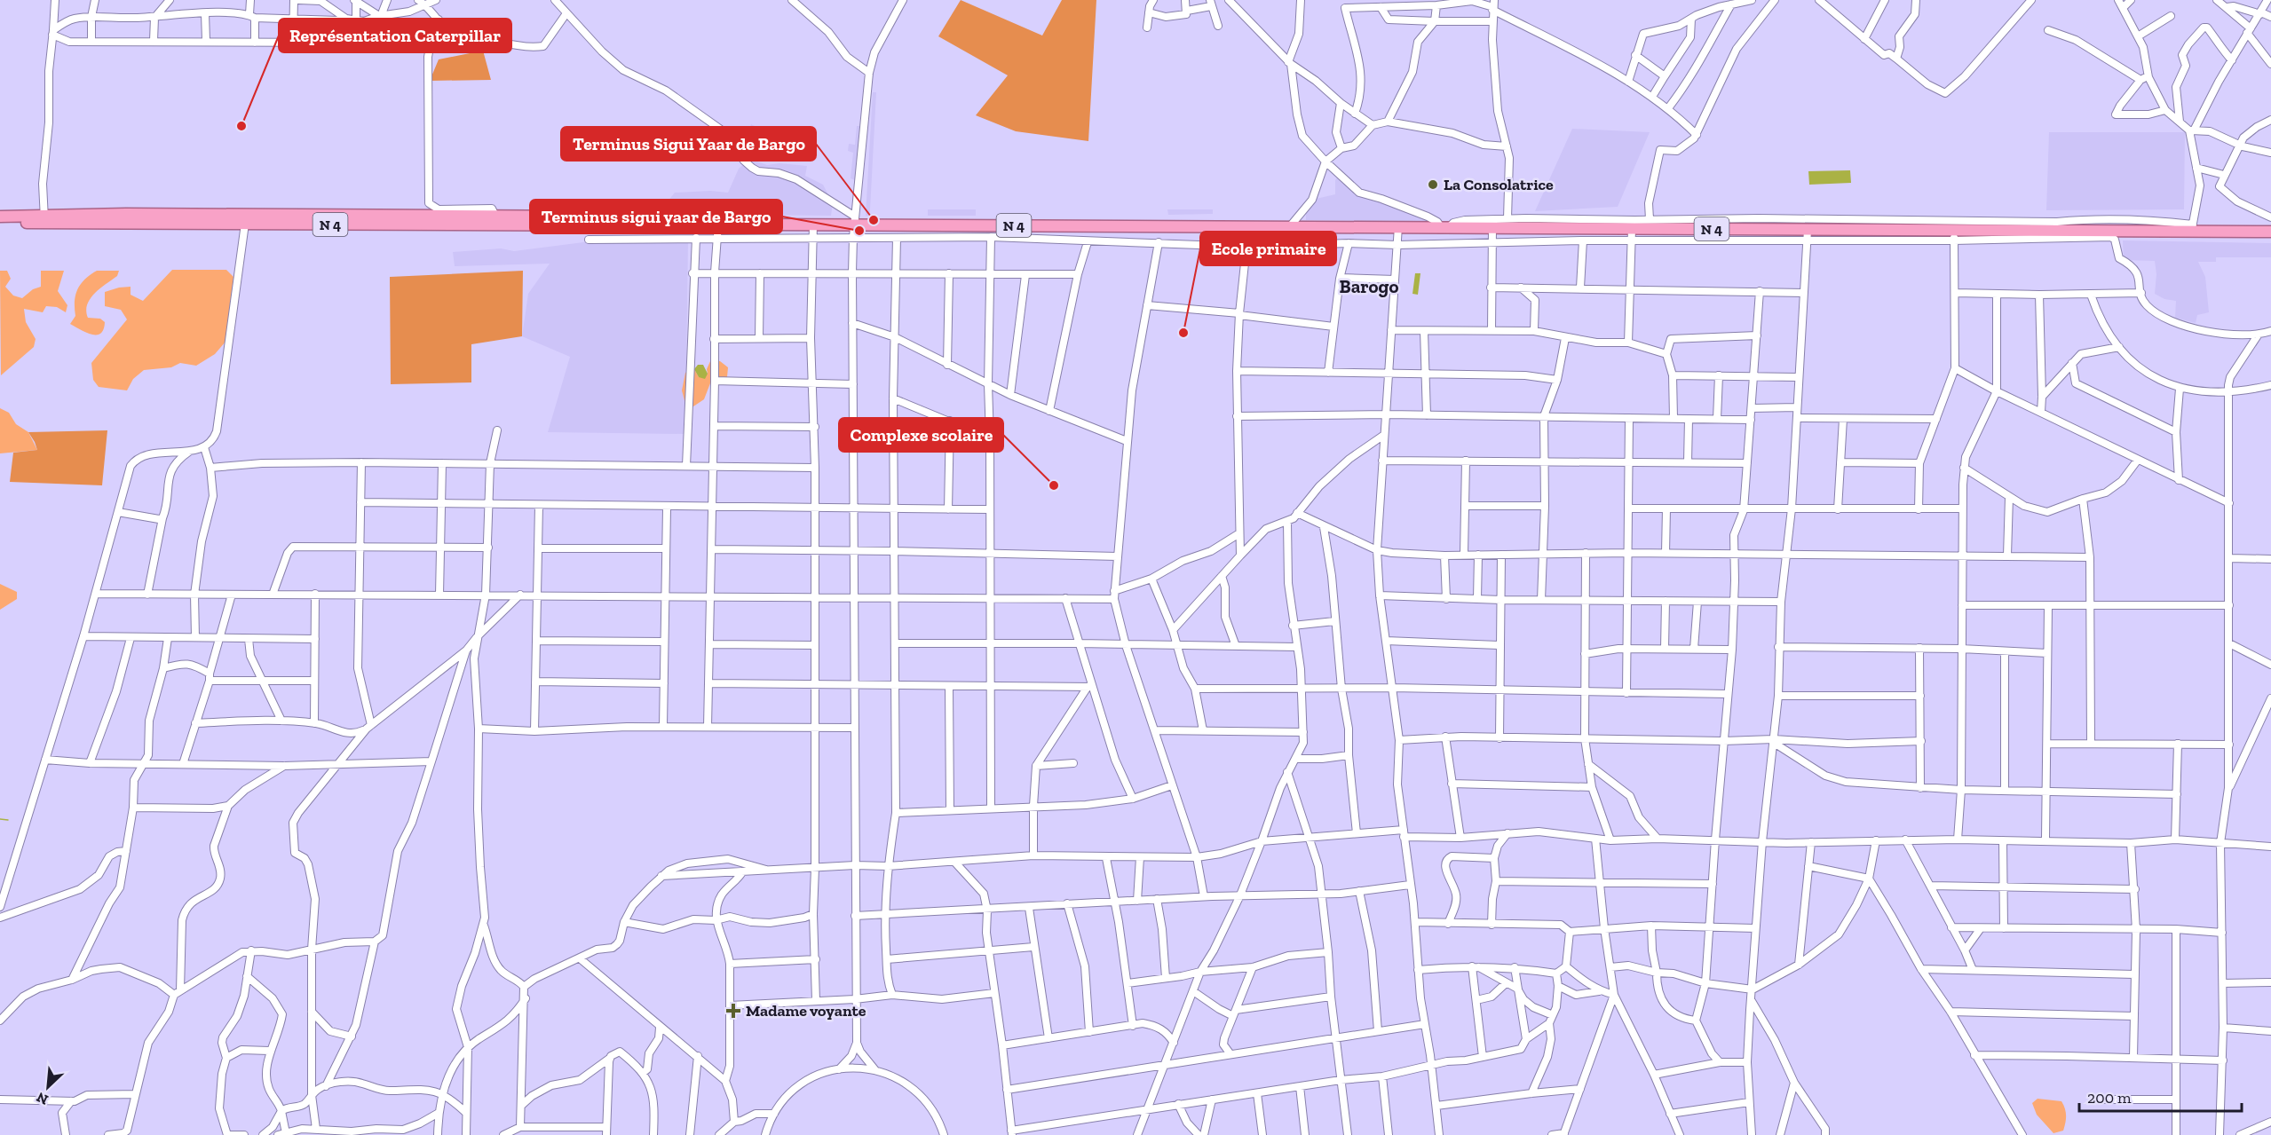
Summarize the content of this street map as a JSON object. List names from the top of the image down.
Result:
{
  "streets": {
    "highway": ["N 4"]
  },
  "districts": ["Barogo"],
  "places": {
    "other": [
      "Représentation Caterpillar",
      "La Consolatrice",
      "Terminus Sigui Yaar de Bargo",
      "Terminus sigui yaar de Bargo",
      "Ecole primaire",
      "Complexe scolaire"
    ],
    "health": ["Madame voyante"]
  },
  "scale_bar": "200 m",
  "north": "bottom left"
}
